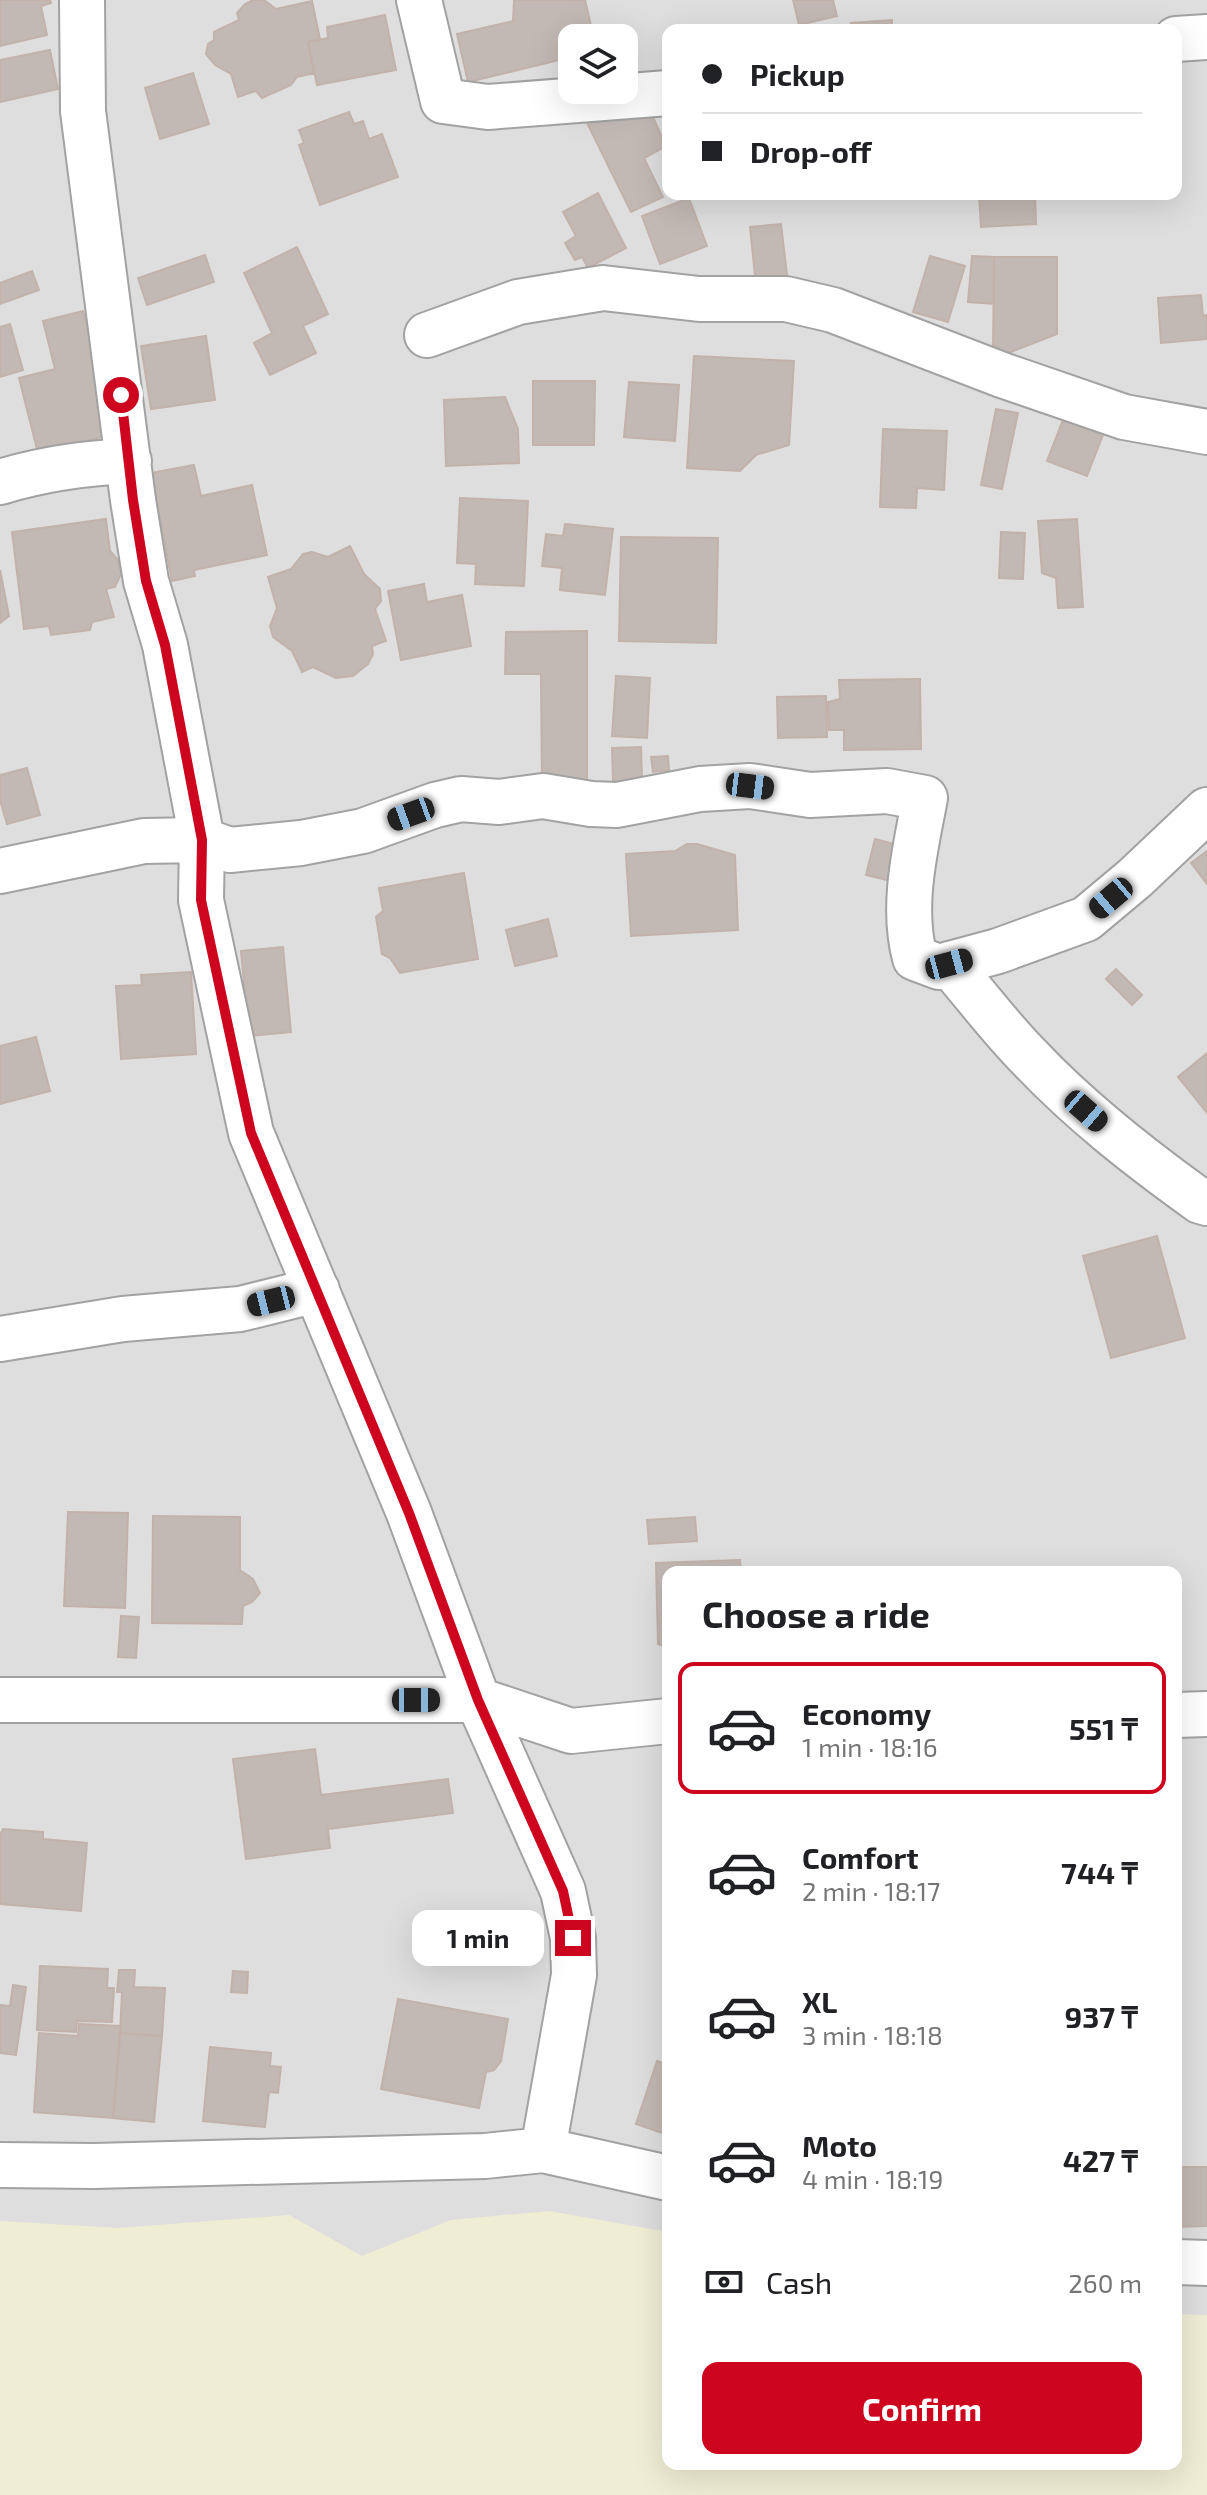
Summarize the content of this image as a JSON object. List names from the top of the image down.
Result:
{
  "page": {
    "banner": ["Pickup", "Drop-off"],
    "heading": "Choose a ride",
    "list": [
      {
        "name": "Economy",
        "note": "1 min · 18:16",
        "value": "551 ₸"
      },
      {
        "name": "Comfort",
        "note": "2 min · 18:17",
        "value": "744 ₸"
      },
      {
        "name": "XL",
        "note": "3 min · 18:18",
        "value": "937 ₸"
      },
      {
        "name": "Moto",
        "note": "4 min · 18:19",
        "value": "427 ₸"
      }
    ],
    "bubble": "1 min",
    "pay": ["Cash", "260 m"],
    "buttons": "Confirm"
  }
}
